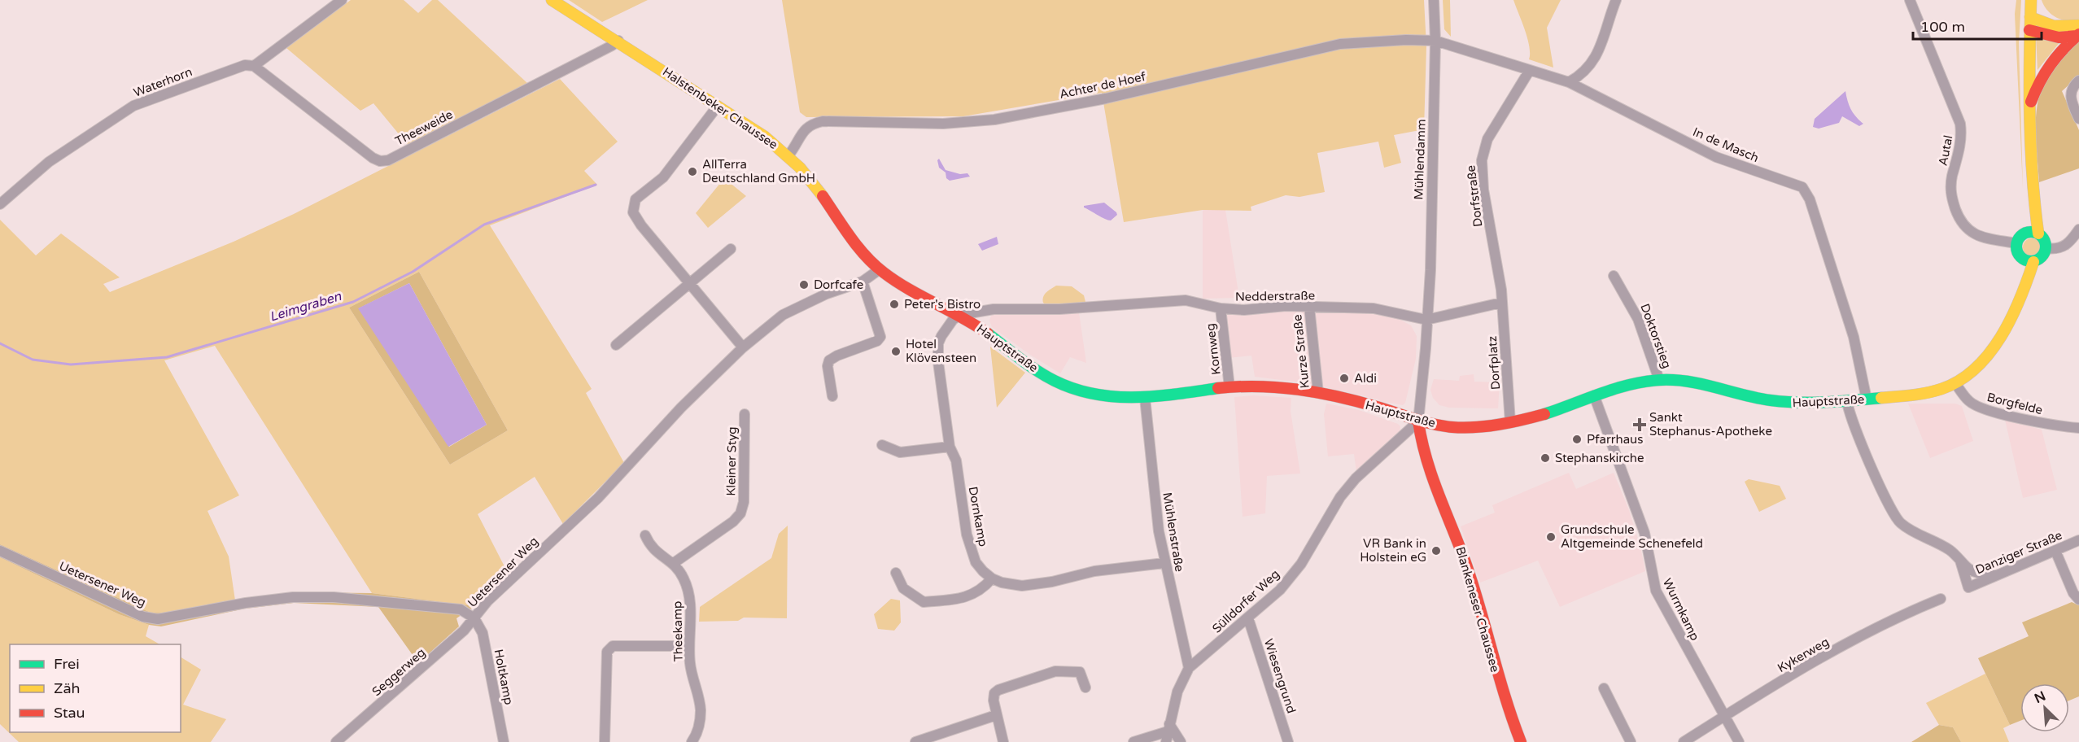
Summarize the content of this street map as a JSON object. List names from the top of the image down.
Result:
{
  "streets": {
    "main road": ["Halstenbeker Chaussee", "Hauptstraße", "Blankeneser Chaussee"],
    "street": [
      "Waterhorn",
      "Achter de Hoef",
      "Theeweide",
      "In de Masch",
      "Autal",
      "Mühlendamm",
      "Dorfstraße",
      "Nedderstraße",
      "Doktorstieg",
      "Kornweg",
      "Kurze Straße",
      "Dorfplatz",
      "Borgfelde",
      "Kleiner Styg",
      "Dornkamp",
      "Mühlenstraße",
      "Danziger Straße",
      "Uetersener Weg",
      "Sülldorfer Weg",
      "Wurmkamp",
      "Theekamp",
      "Kykerweg",
      "Seggerweg",
      "Wiesengrund",
      "Holtkamp"
    ]
  },
  "crossings": [
    ["Waterhorn", "Theeweide"],
    ["Achter de Hoef", "Halstenbeker Chaussee"],
    ["Achter de Hoef", "In de Masch"],
    ["Achter de Hoef", "Mühlendamm"],
    ["Halstenbeker Chaussee", "Theeweide"],
    ["Halstenbeker Chaussee", "Hauptstraße"],
    ["Halstenbeker Chaussee", "Uetersener Weg"],
    ["In de Masch", "Mühlendamm"],
    ["In de Masch", "Dorfstraße"],
    ["In de Masch", "Hauptstraße"],
    ["Autal", "Hauptstraße"],
    ["Mühlendamm", "Nedderstraße"],
    ["Mühlendamm", "Hauptstraße"],
    ["Mühlendamm", "Sülldorfer Weg"],
    ["Mühlendamm", "Blankeneser Chaussee"],
    ["Dorfstraße", "Nedderstraße"],
    ["Dorfstraße", "Dorfplatz"],
    ["Nedderstraße", "Hauptstraße"],
    ["Nedderstraße", "Kornweg"],
    ["Nedderstraße", "Kurze Straße"],
    ["Nedderstraße", "Dorfplatz"],
    ["Nedderstraße", "Dornkamp"],
    ["Doktorstieg", "Hauptstraße"],
    ["Hauptstraße", "Kornweg"],
    ["Hauptstraße", "Kurze Straße"],
    ["Hauptstraße", "Dorfplatz"],
    ["Hauptstraße", "Borgfelde"],
    ["Hauptstraße", "Dornkamp"],
    ["Hauptstraße", "Mühlenstraße"],
    ["Hauptstraße", "Uetersener Weg"],
    ["Hauptstraße", "Sülldorfer Weg"],
    ["Hauptstraße", "Blankeneser Chaussee"],
    ["Hauptstraße", "Wurmkamp"],
    ["Kleiner Styg", "Theekamp"],
    ["Mühlenstraße", "Sülldorfer Weg"],
    ["Uetersener Weg", "Seggerweg"],
    ["Uetersener Weg", "Holtkamp"],
    ["Sülldorfer Weg", "Blankeneser Chaussee"],
    ["Sülldorfer Weg", "Wiesengrund"],
    ["Wurmkamp", "Kykerweg"],
    ["Seggerweg", "Holtkamp"]
  ],
  "water": ["Leimgraben"],
  "places": {
    "other": [
      "AllTerra Deutschland GmbH",
      "Dorfcafe",
      "Peter's Bistro",
      "Hotel Klövensteen",
      "Aldi",
      "Pfarrhaus",
      "Stephanskirche",
      "Grundschule Altgemeinde Schenefeld",
      "VR Bank in Holstein eG"
    ],
    "health": ["Sankt Stephanus-Apotheke"]
  },
  "legend": ["Frei", "Zäh", "Stau"],
  "scale_bar": "100 m",
  "north": "top left"
}
